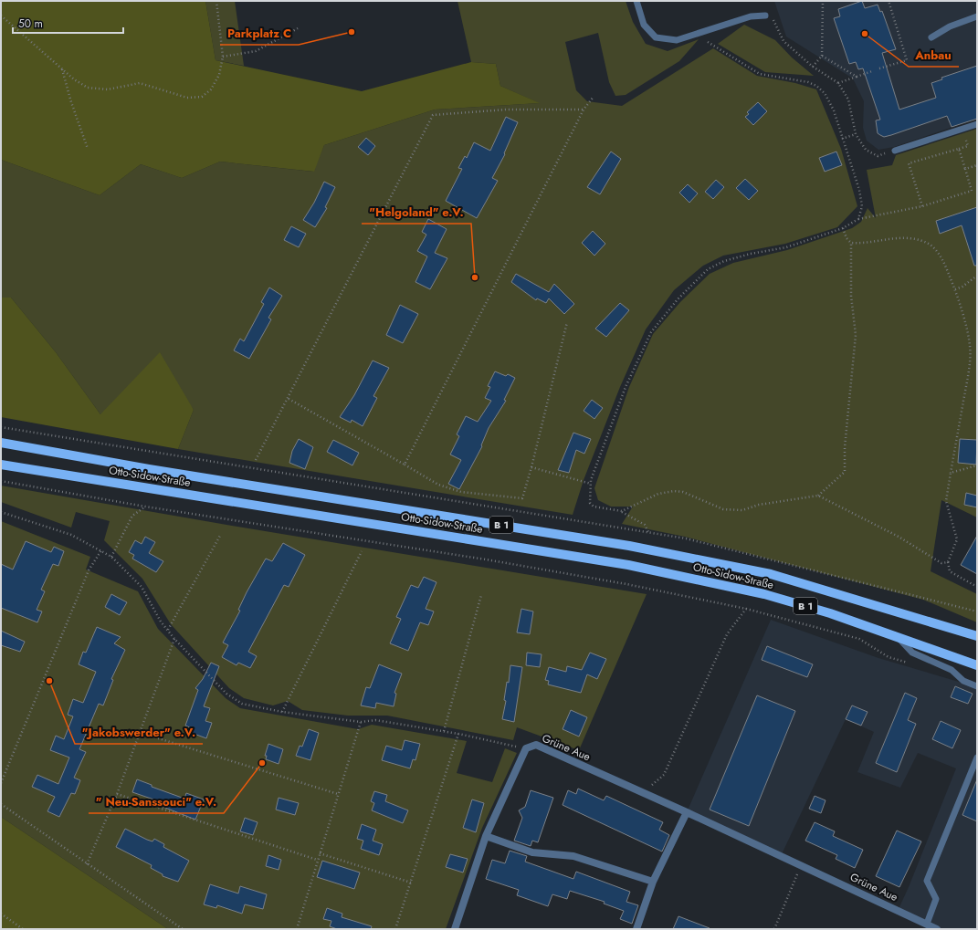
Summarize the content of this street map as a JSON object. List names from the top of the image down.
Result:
{
  "streets": {
    "main road": ["Otto-Sidow-Straße", "B 1"],
    "street": ["Grüne Aue"]
  },
  "places": [
    "Parkplatz C",
    "Anbau",
    "\"Helgoland\" e.V.",
    "\"Jakobswerder\" e.V.",
    "\" Neu-Sanssouci\" e.V."
  ],
  "scale_bar": "50 m"
}
